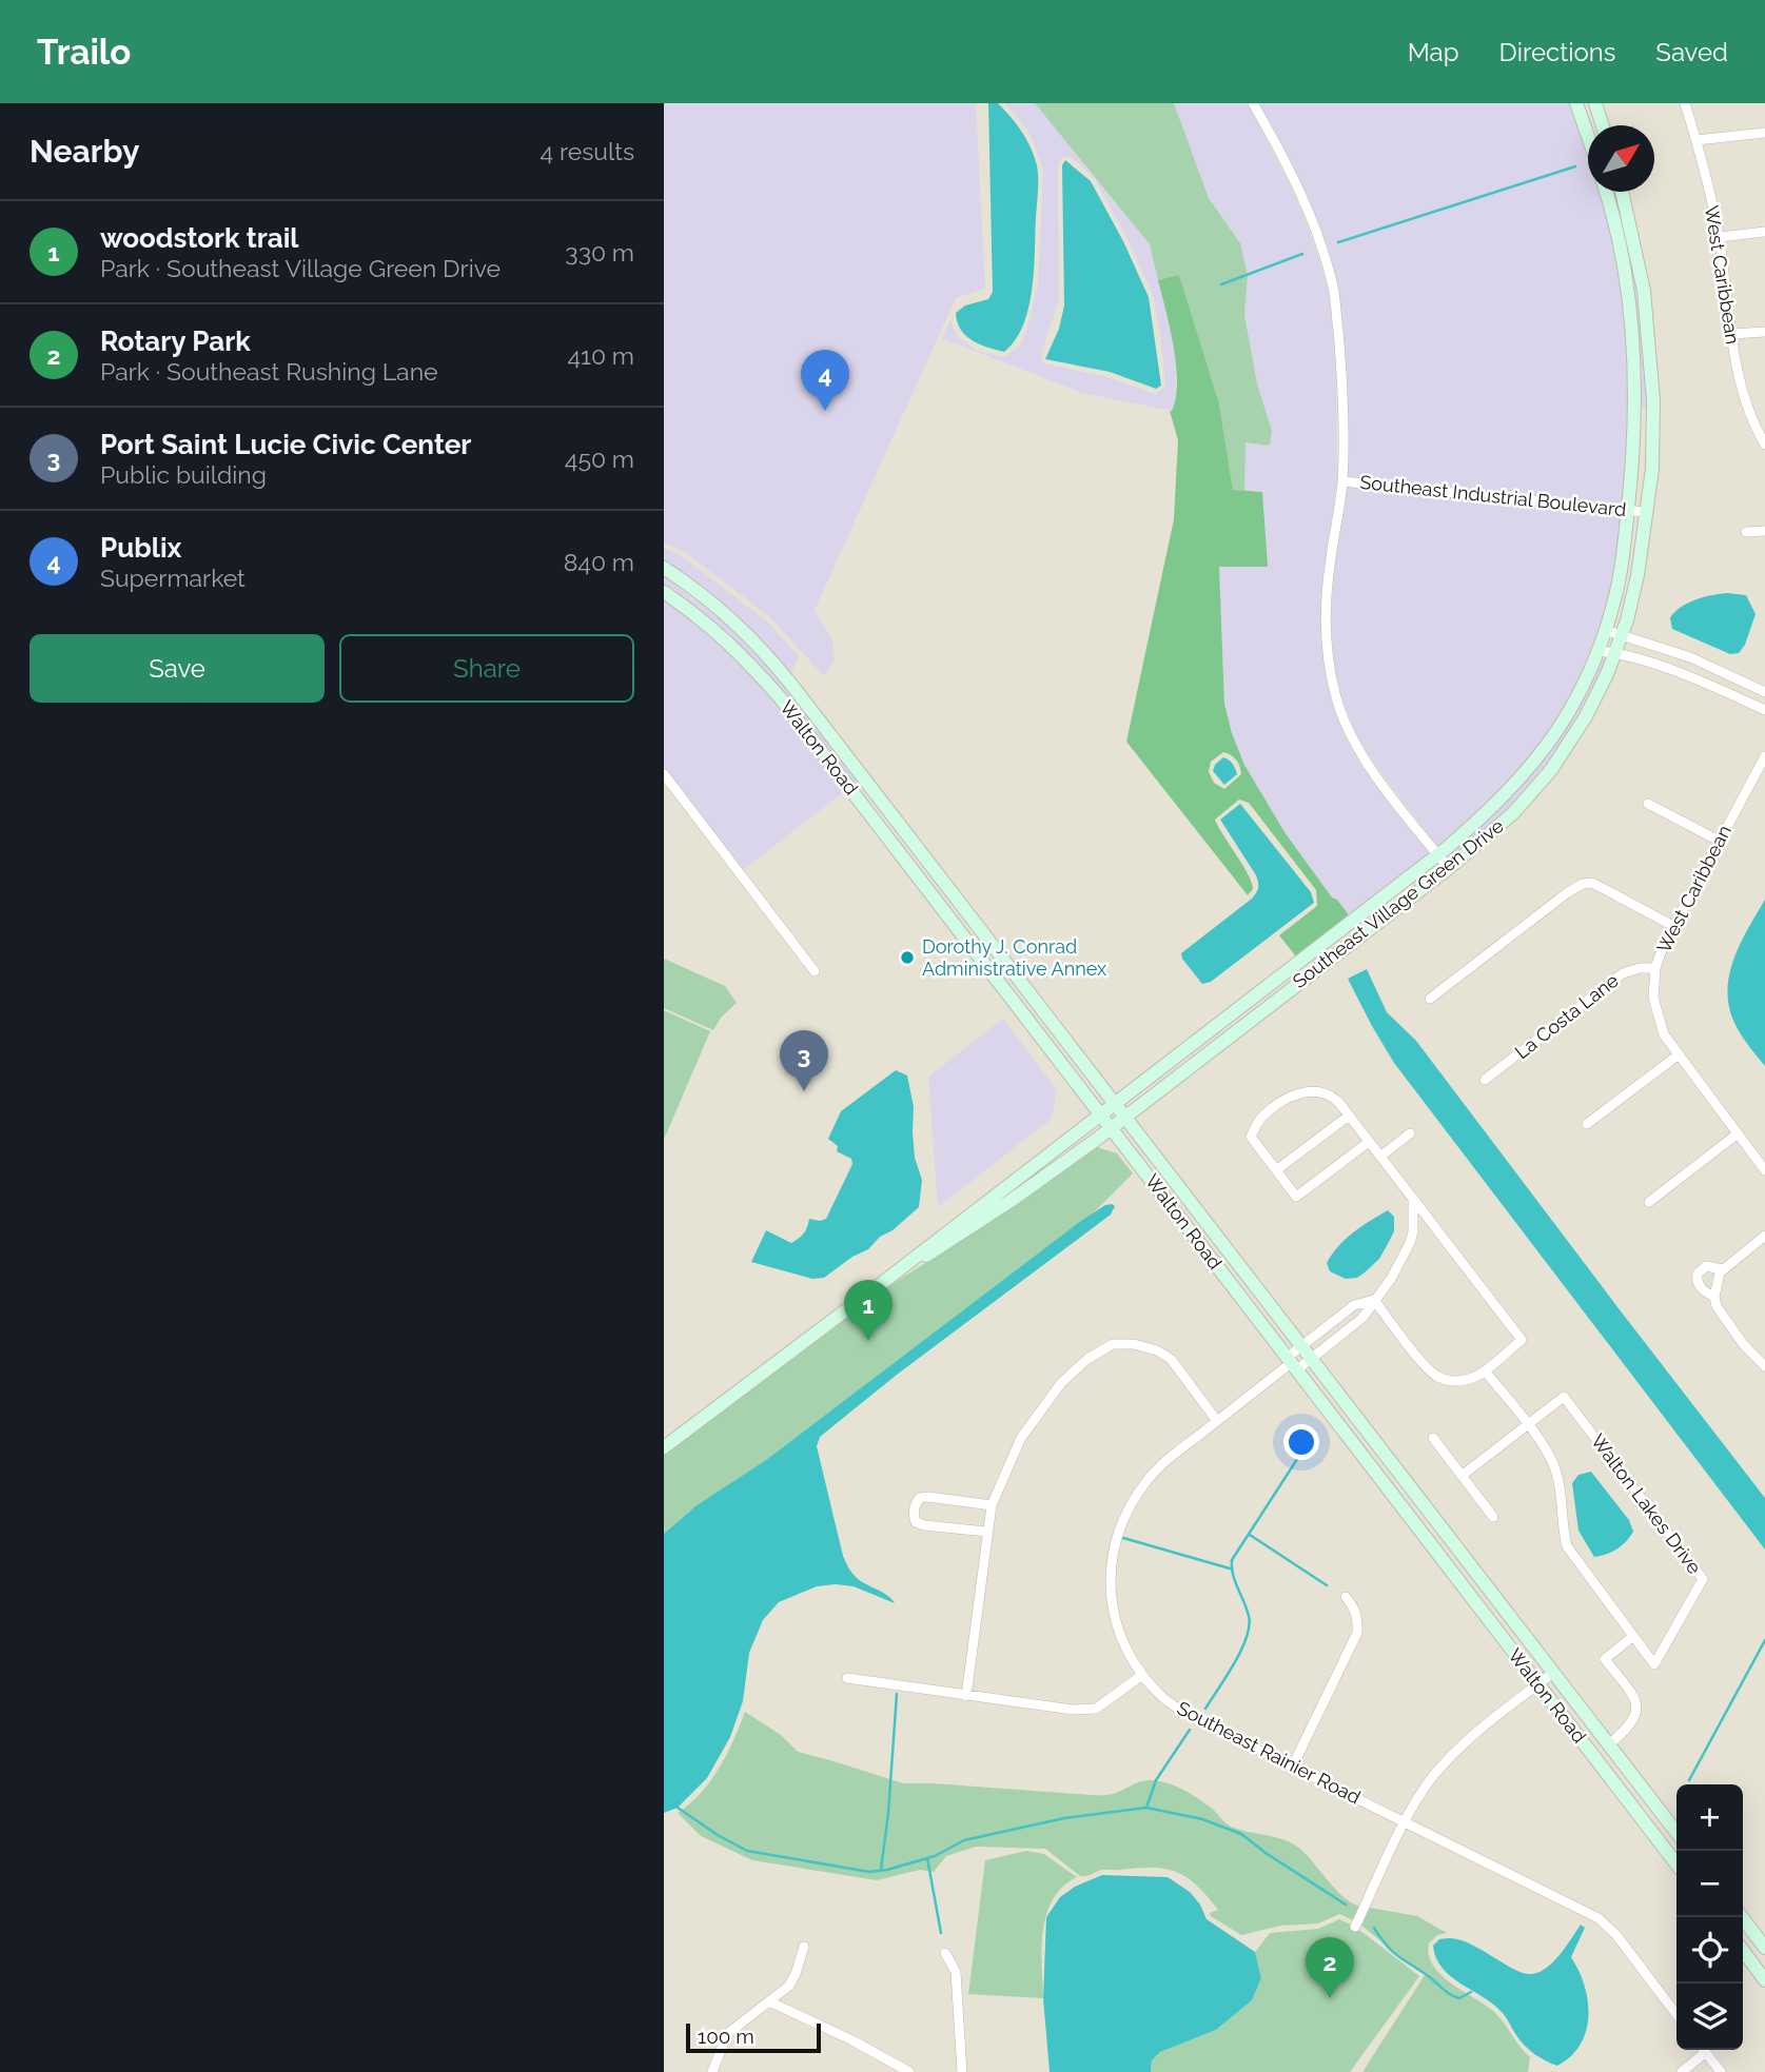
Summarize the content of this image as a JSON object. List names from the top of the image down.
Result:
{
  "streets": {
    "main road": ["Walton Road", "Southeast Village Green Drive"],
    "street": [
      "West Caribbean",
      "Southeast Industrial Boulevard",
      "La Costa Lane",
      "Walton Lakes Drive",
      "Southeast Rainier Road"
    ]
  },
  "crossings": [
    ["West Caribbean", "La Costa Lane"],
    ["Southeast Industrial Boulevard", "Southeast Village Green Drive"],
    ["Walton Road", "Southeast Village Green Drive"],
    ["Walton Road", "Southeast Rainier Road"]
  ],
  "places": ["Dorothy J. Conrad Administrative Annex"],
  "scale_bar": "100 m",
  "north": "top right",
  "page": {
    "header": "Trailo",
    "nav": ["Map", "Directions", "Saved"],
    "heading": ["Nearby", "4 results"],
    "list": [
      {
        "mark": "1",
        "name": "woodstork trail",
        "note": "Park · Southeast Village Green Drive",
        "value": "330 m"
      },
      {
        "mark": "2",
        "name": "Rotary Park",
        "note": "Park · Southeast Rushing Lane",
        "value": "410 m"
      },
      {
        "mark": "3",
        "name": "Port Saint Lucie Civic Center",
        "note": "Public building",
        "value": "450 m"
      },
      {
        "mark": "4",
        "name": "Publix",
        "note": "Supermarket",
        "value": "840 m"
      }
    ],
    "pins": [
      "4",
      "3",
      "1",
      "2"
    ],
    "buttons": ["Save", "Share"],
    "map_buttons": ["+", "−"],
    "scale": "100 m"
  }
}
